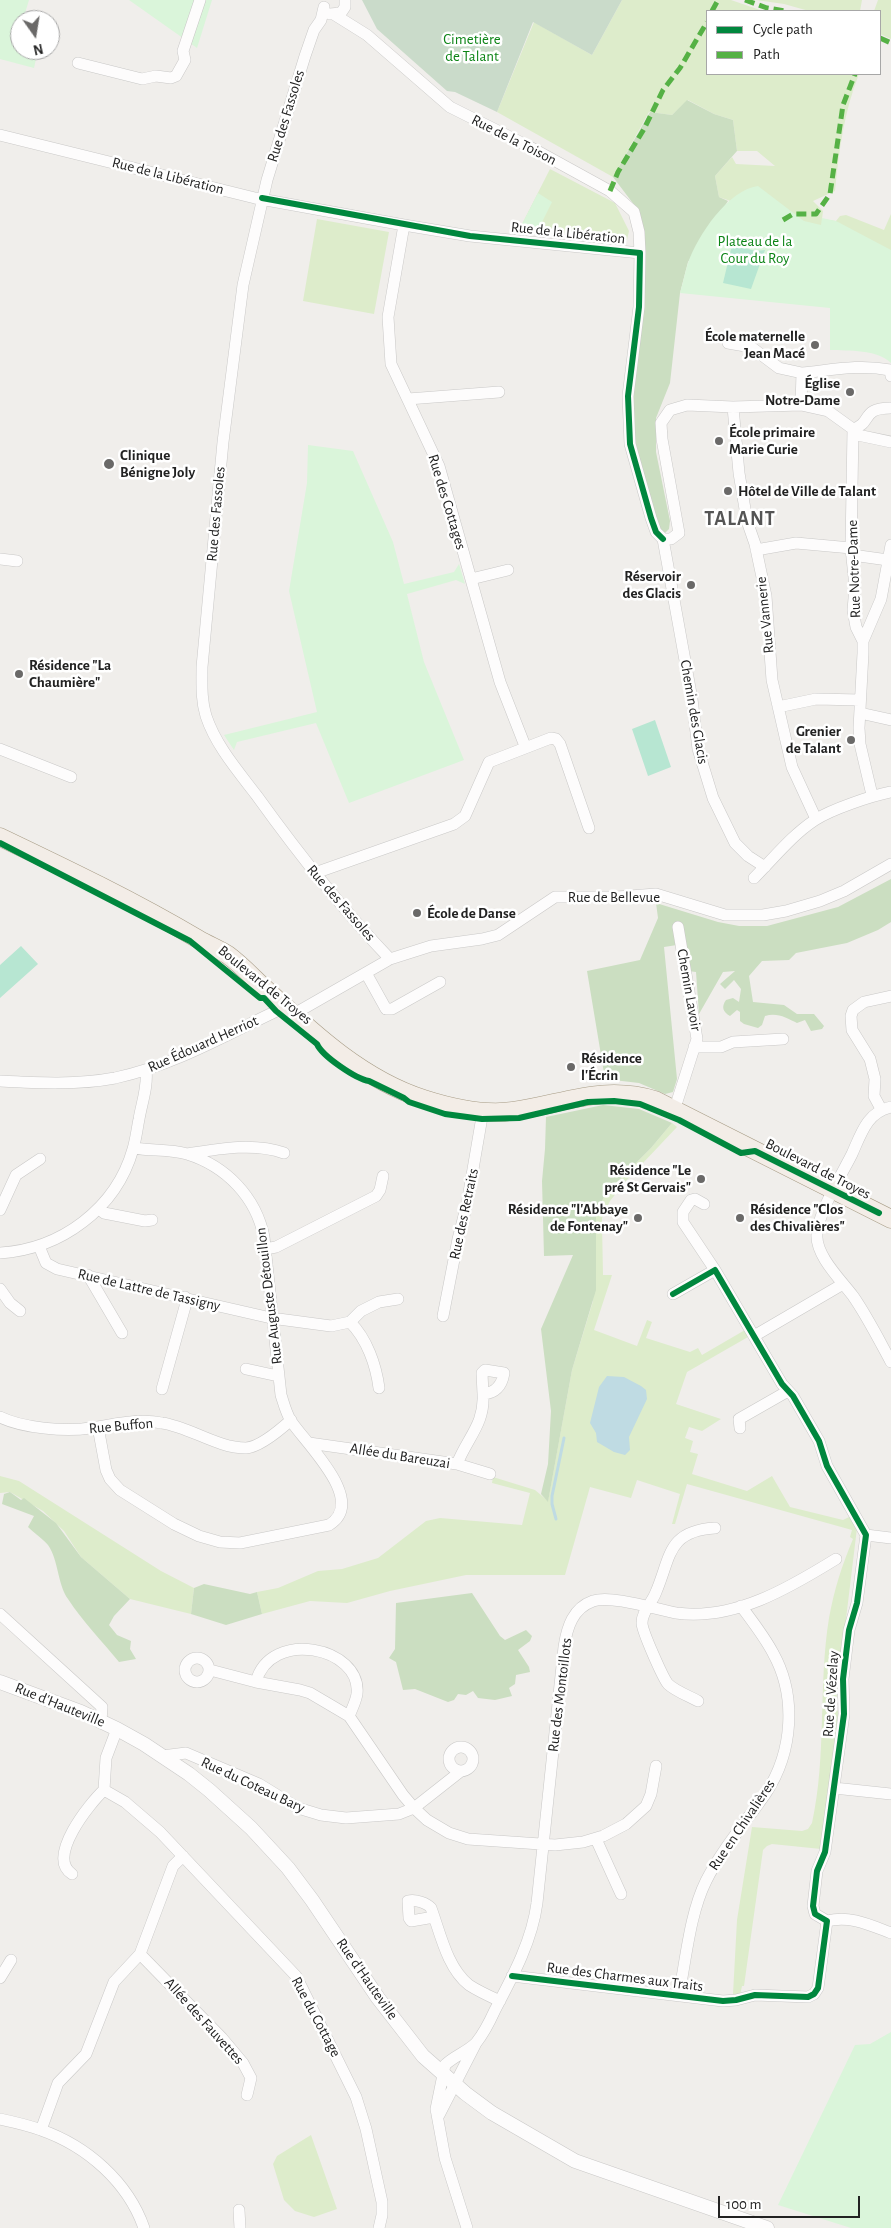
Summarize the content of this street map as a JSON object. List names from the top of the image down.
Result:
{
  "streets": {
    "main road": ["Boulevard de Troyes"],
    "street": [
      "Rue des Fassoles",
      "Rue de la Toison",
      "Rue de la Libération",
      "Rue des Cottages",
      "Rue Notre-Dame",
      "Rue Vannerie",
      "Chemin des Glacis",
      "Rue de Bellevue",
      "Chemin Lavoir",
      "Rue Édouard Herriot",
      "Rue des Retraits",
      "Rue de Lattre de Tassigny",
      "Rue Auguste Détouillon",
      "Rue Buffon",
      "Allée du Bareuzai",
      "Rue de Vézelay",
      "Rue des Montoillots",
      "Rue d'Hauteville",
      "Rue du Coteau Bary",
      "Rue en Chivalières",
      "Rue des Charmes aux Traits",
      "Rue du Cottage",
      "Allée des Fauvettes"
    ]
  },
  "crossings": [
    ["Rue des Fassoles", "Rue de la Toison"],
    ["Rue des Fassoles", "Rue de la Libération"],
    ["Rue des Fassoles", "Rue de Bellevue"],
    ["Rue de la Toison", "Rue de la Libération"],
    ["Rue de la Libération", "Rue des Cottages"],
    ["Rue de la Libération", "Chemin des Glacis"],
    ["Rue de Bellevue", "Boulevard de Troyes"],
    ["Rue de Bellevue", "Rue Édouard Herriot"],
    ["Boulevard de Troyes", "Chemin Lavoir"],
    ["Boulevard de Troyes", "Rue Édouard Herriot"],
    ["Boulevard de Troyes", "Rue des Retraits"],
    ["Rue de Lattre de Tassigny", "Rue Auguste Détouillon"],
    ["Rue Auguste Détouillon", "Rue Buffon"],
    ["Rue Auguste Détouillon", "Allée du Bareuzai"],
    ["Rue de Vézelay", "Rue des Charmes aux Traits"],
    ["Rue des Montoillots", "Rue d'Hauteville"],
    ["Rue des Montoillots", "Rue en Chivalières"],
    ["Rue des Montoillots", "Rue des Charmes aux Traits"],
    ["Rue d'Hauteville", "Rue du Coteau Bary"],
    ["Rue en Chivalières", "Rue des Charmes aux Traits"]
  ],
  "districts": ["TALANT"],
  "parks": ["Cimetière de Talant", "Plateau de la Cour du Roy"],
  "places": [
    "École maternelle Jean Macé",
    "Église Notre-Dame",
    "École primaire Marie Curie",
    "Clinique Bénigne Joly",
    "Hôtel de Ville de Talant",
    "Réservoir des Glacis",
    "Résidence \"La Chaumière\"",
    "Grenier de Talant",
    "École de Danse",
    "Résidence l'Écrin",
    "Résidence \"Le pré St Gervais\"",
    "Résidence \"l'Abbaye de Fontenay\"",
    "Résidence \"Clos des Chivalières\""
  ],
  "legend": ["Cycle path", "Path"],
  "scale_bar": "100 m",
  "north": "bottom"
}
